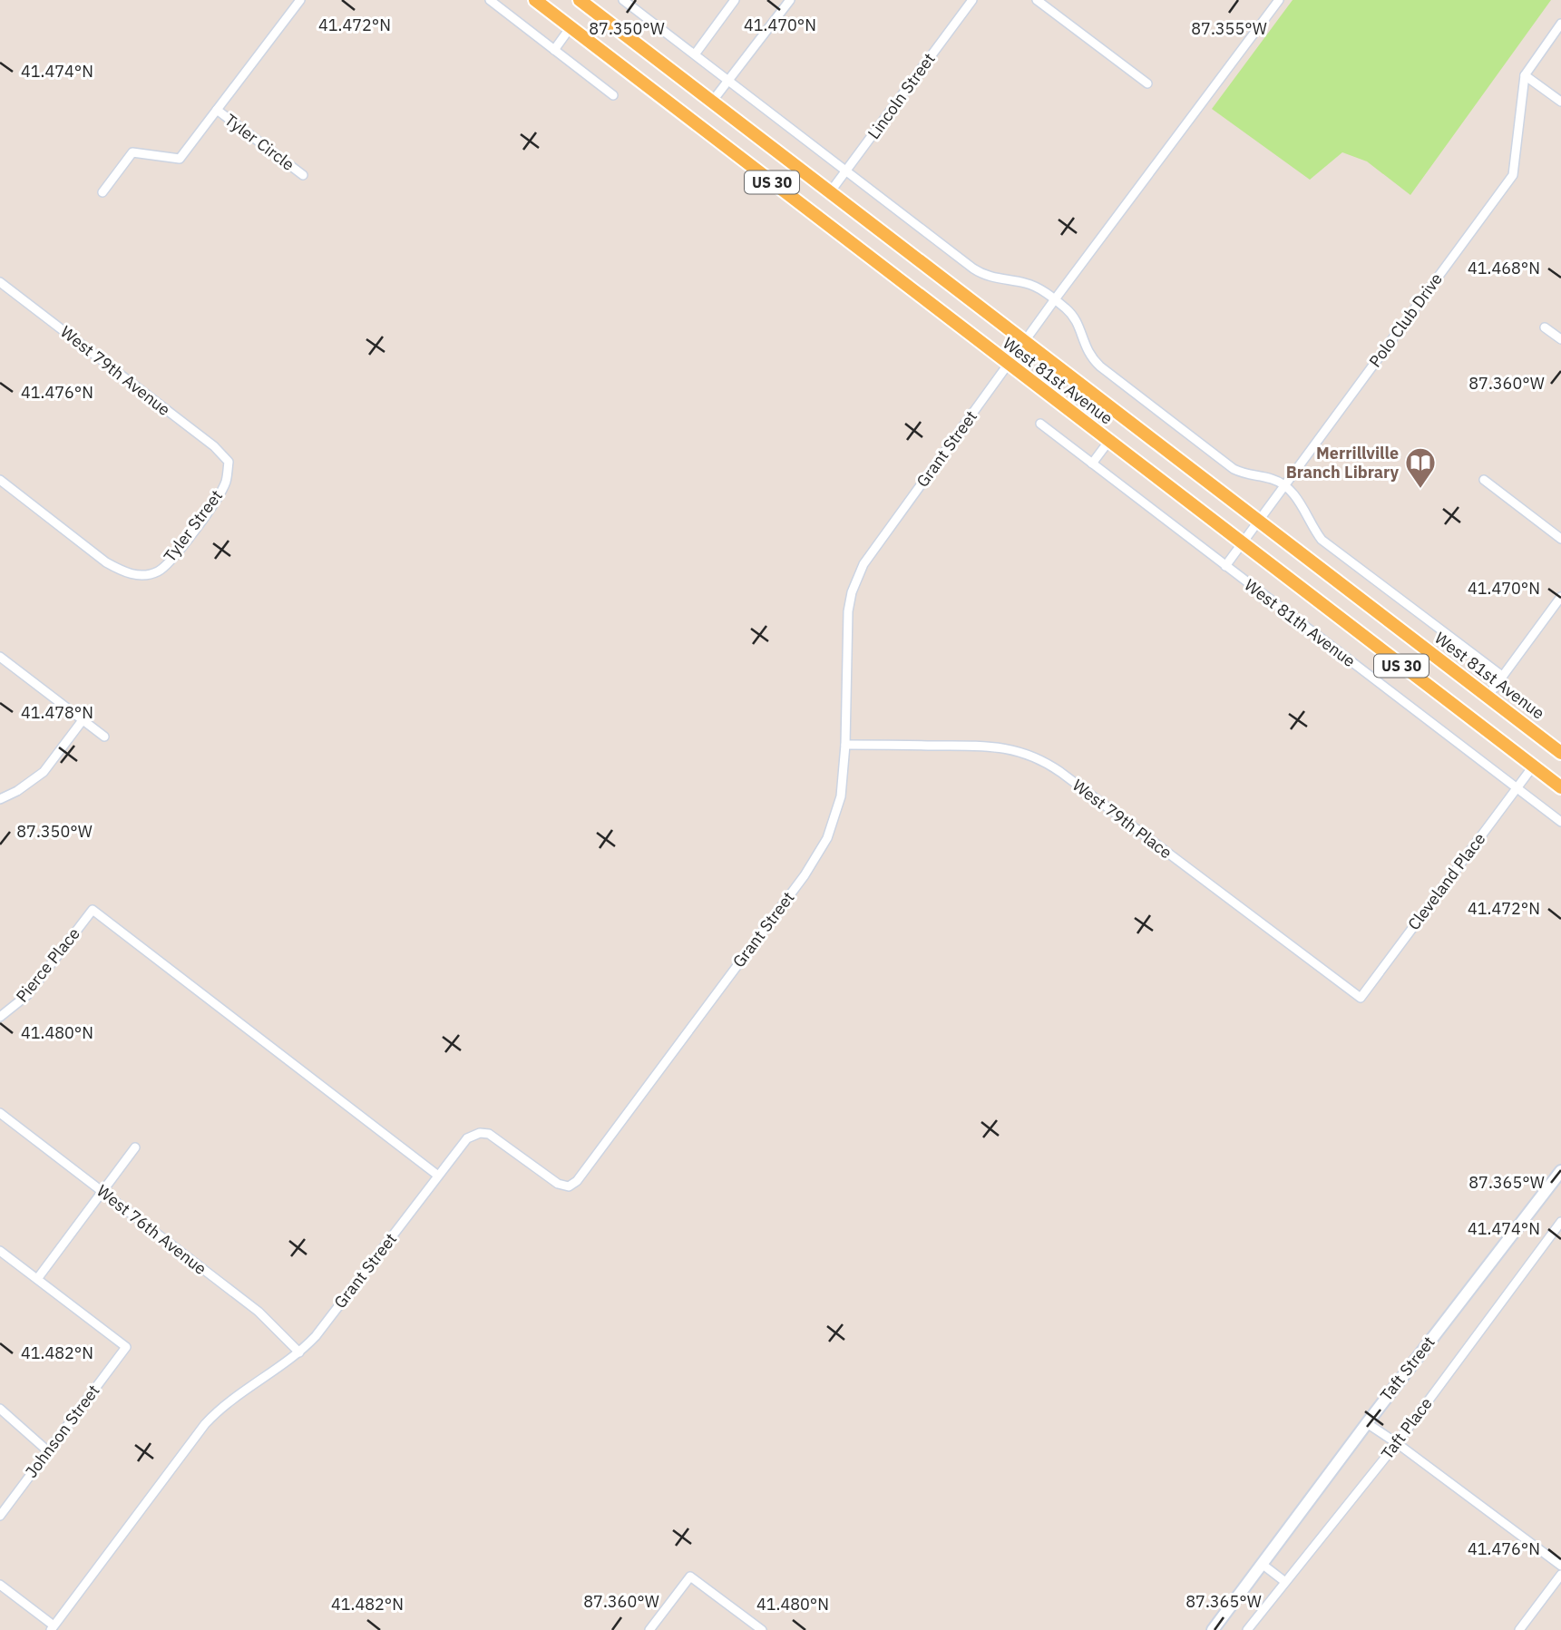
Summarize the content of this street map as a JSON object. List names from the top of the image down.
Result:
{
  "streets": {
    "main road": ["US 30", "West 81st Avenue", "Taft Street"],
    "street": [
      "Lincoln Street",
      "Tyler Circle",
      "Polo Club Drive",
      "West 79th Avenue",
      "Grant Street",
      "Tyler Street",
      "West 81th Avenue",
      "West 79th Place",
      "Cleveland Place",
      "Pierce Place",
      "West 76th Avenue",
      "Taft Place",
      "Johnson Street"
    ]
  },
  "crossings": [
    ["Lincoln Street", "West 81st Avenue"],
    ["Polo Club Drive", "West 81st Avenue"],
    ["Polo Club Drive", "West 81th Avenue"],
    ["West 79th Avenue", "Tyler Street"],
    ["West 81st Avenue", "Grant Street"],
    ["West 81st Avenue", "Cleveland Place"],
    ["Grant Street", "West 79th Place"],
    ["Grant Street", "Pierce Place"],
    ["Grant Street", "West 76th Avenue"],
    ["West 81th Avenue", "Cleveland Place"],
    ["West 79th Place", "Cleveland Place"]
  ],
  "places": {
    "library": ["Merrillville Branch Library"]
  },
  "coordinates": [
    "41.472°N",
    "41.470°N",
    "87.350°W",
    "87.355°W",
    "41.474°N",
    "41.468°N",
    "87.360°W",
    "41.476°N",
    "41.478°N",
    "41.480°N",
    "87.365°W",
    "41.482°N"
  ]
}
